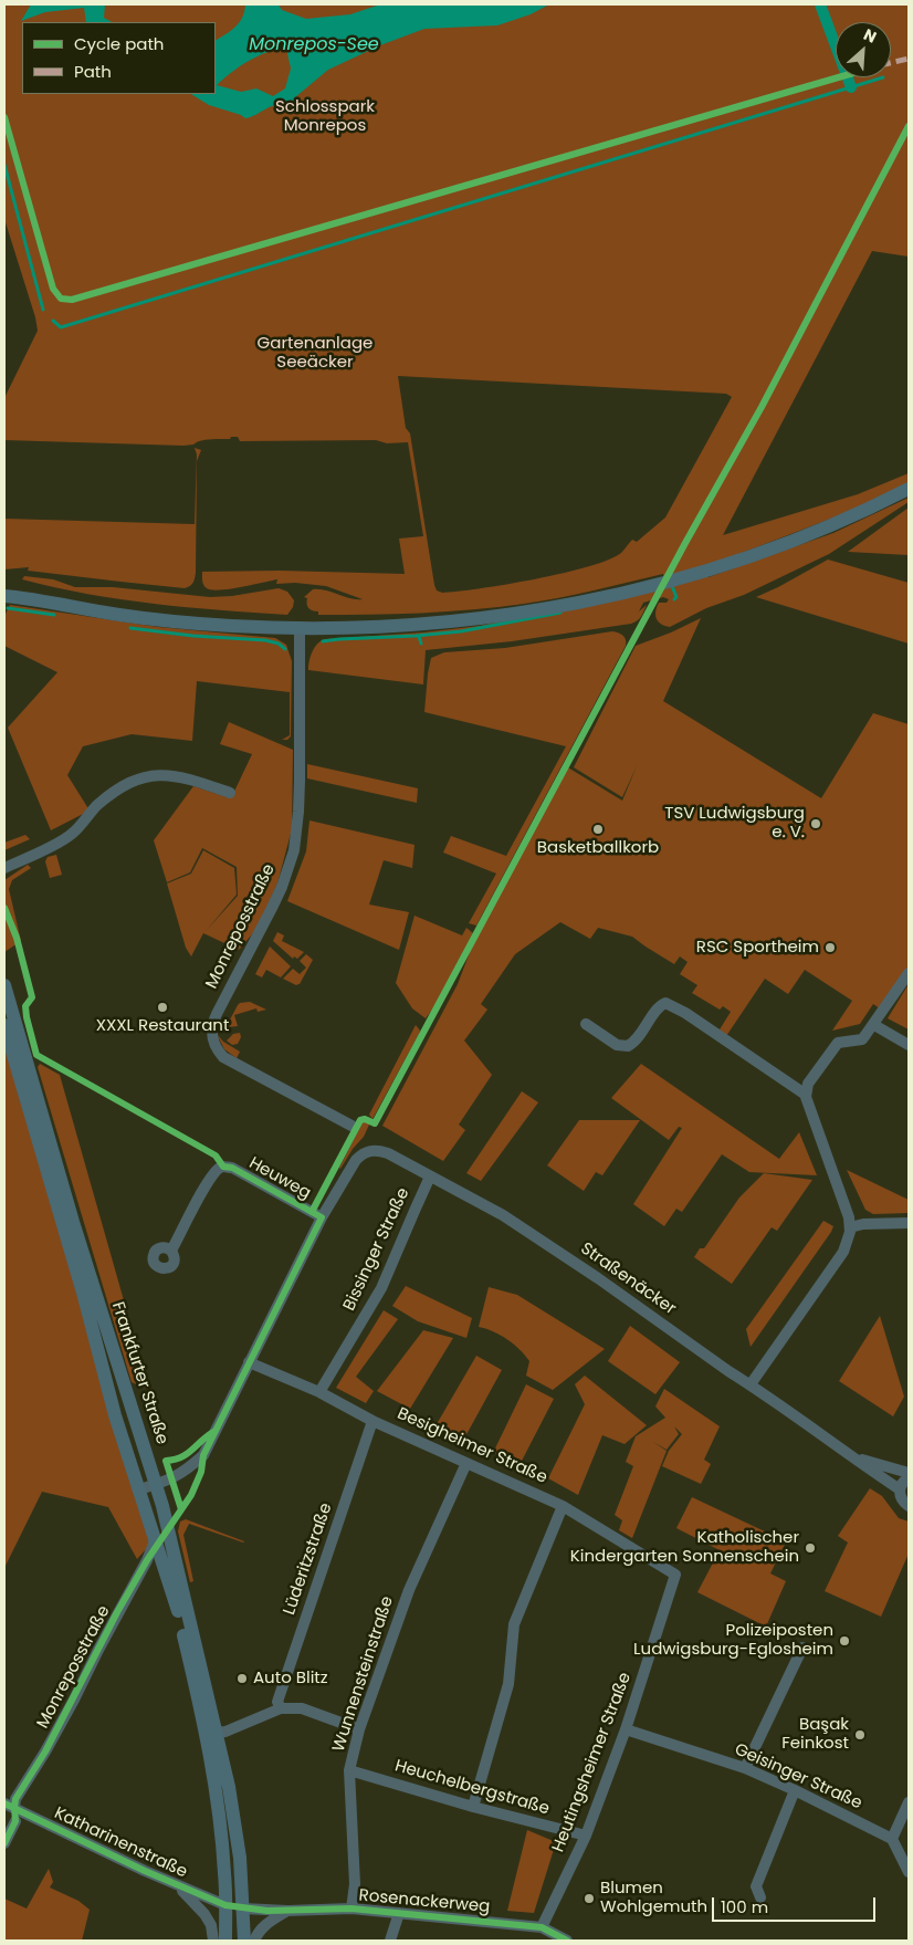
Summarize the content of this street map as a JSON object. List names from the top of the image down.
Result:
{
  "streets": {
    "main road": ["Frankfurter Straße"],
    "street": [
      "Monreposstraße",
      "Heuweg",
      "Bissinger Straße",
      "Straßenäcker",
      "Besigheimer Straße",
      "Lüderitzstraße",
      "Wunnensteinstraße",
      "Heutingsheimer Straße",
      "Geisinger Straße",
      "Heuchelbergstraße",
      "Katharinenstraße",
      "Rosenackerweg"
    ]
  },
  "crossings": [
    ["Monreposstraße", "Frankfurter Straße"],
    ["Monreposstraße", "Katharinenstraße"],
    ["Heuweg", "Straßenäcker"],
    ["Bissinger Straße", "Straßenäcker"],
    ["Bissinger Straße", "Besigheimer Straße"],
    ["Frankfurter Straße", "Katharinenstraße"],
    ["Frankfurter Straße", "Rosenackerweg"],
    ["Besigheimer Straße", "Lüderitzstraße"],
    ["Besigheimer Straße", "Wunnensteinstraße"],
    ["Besigheimer Straße", "Heutingsheimer Straße"],
    ["Wunnensteinstraße", "Heuchelbergstraße"],
    ["Wunnensteinstraße", "Rosenackerweg"],
    ["Heutingsheimer Straße", "Geisinger Straße"],
    ["Heutingsheimer Straße", "Heuchelbergstraße"],
    ["Heutingsheimer Straße", "Rosenackerweg"]
  ],
  "water": ["Monrepos-See"],
  "parks": ["Schlosspark Monrepos", "Gartenanlage Seeäcker"],
  "places": [
    "TSV Ludwigsburg e. V.",
    "Basketballkorb",
    "RSC Sportheim",
    "XXXL Restaurant",
    "Katholischer Kindergarten Sonnenschein",
    "Polizeiposten Ludwigsburg-Eglosheim",
    "Auto Blitz",
    "Başak Feinkost",
    "Blumen Wohlgemuth"
  ],
  "legend": ["Cycle path", "Path"],
  "scale_bar": "100 m",
  "north": "top right"
}
